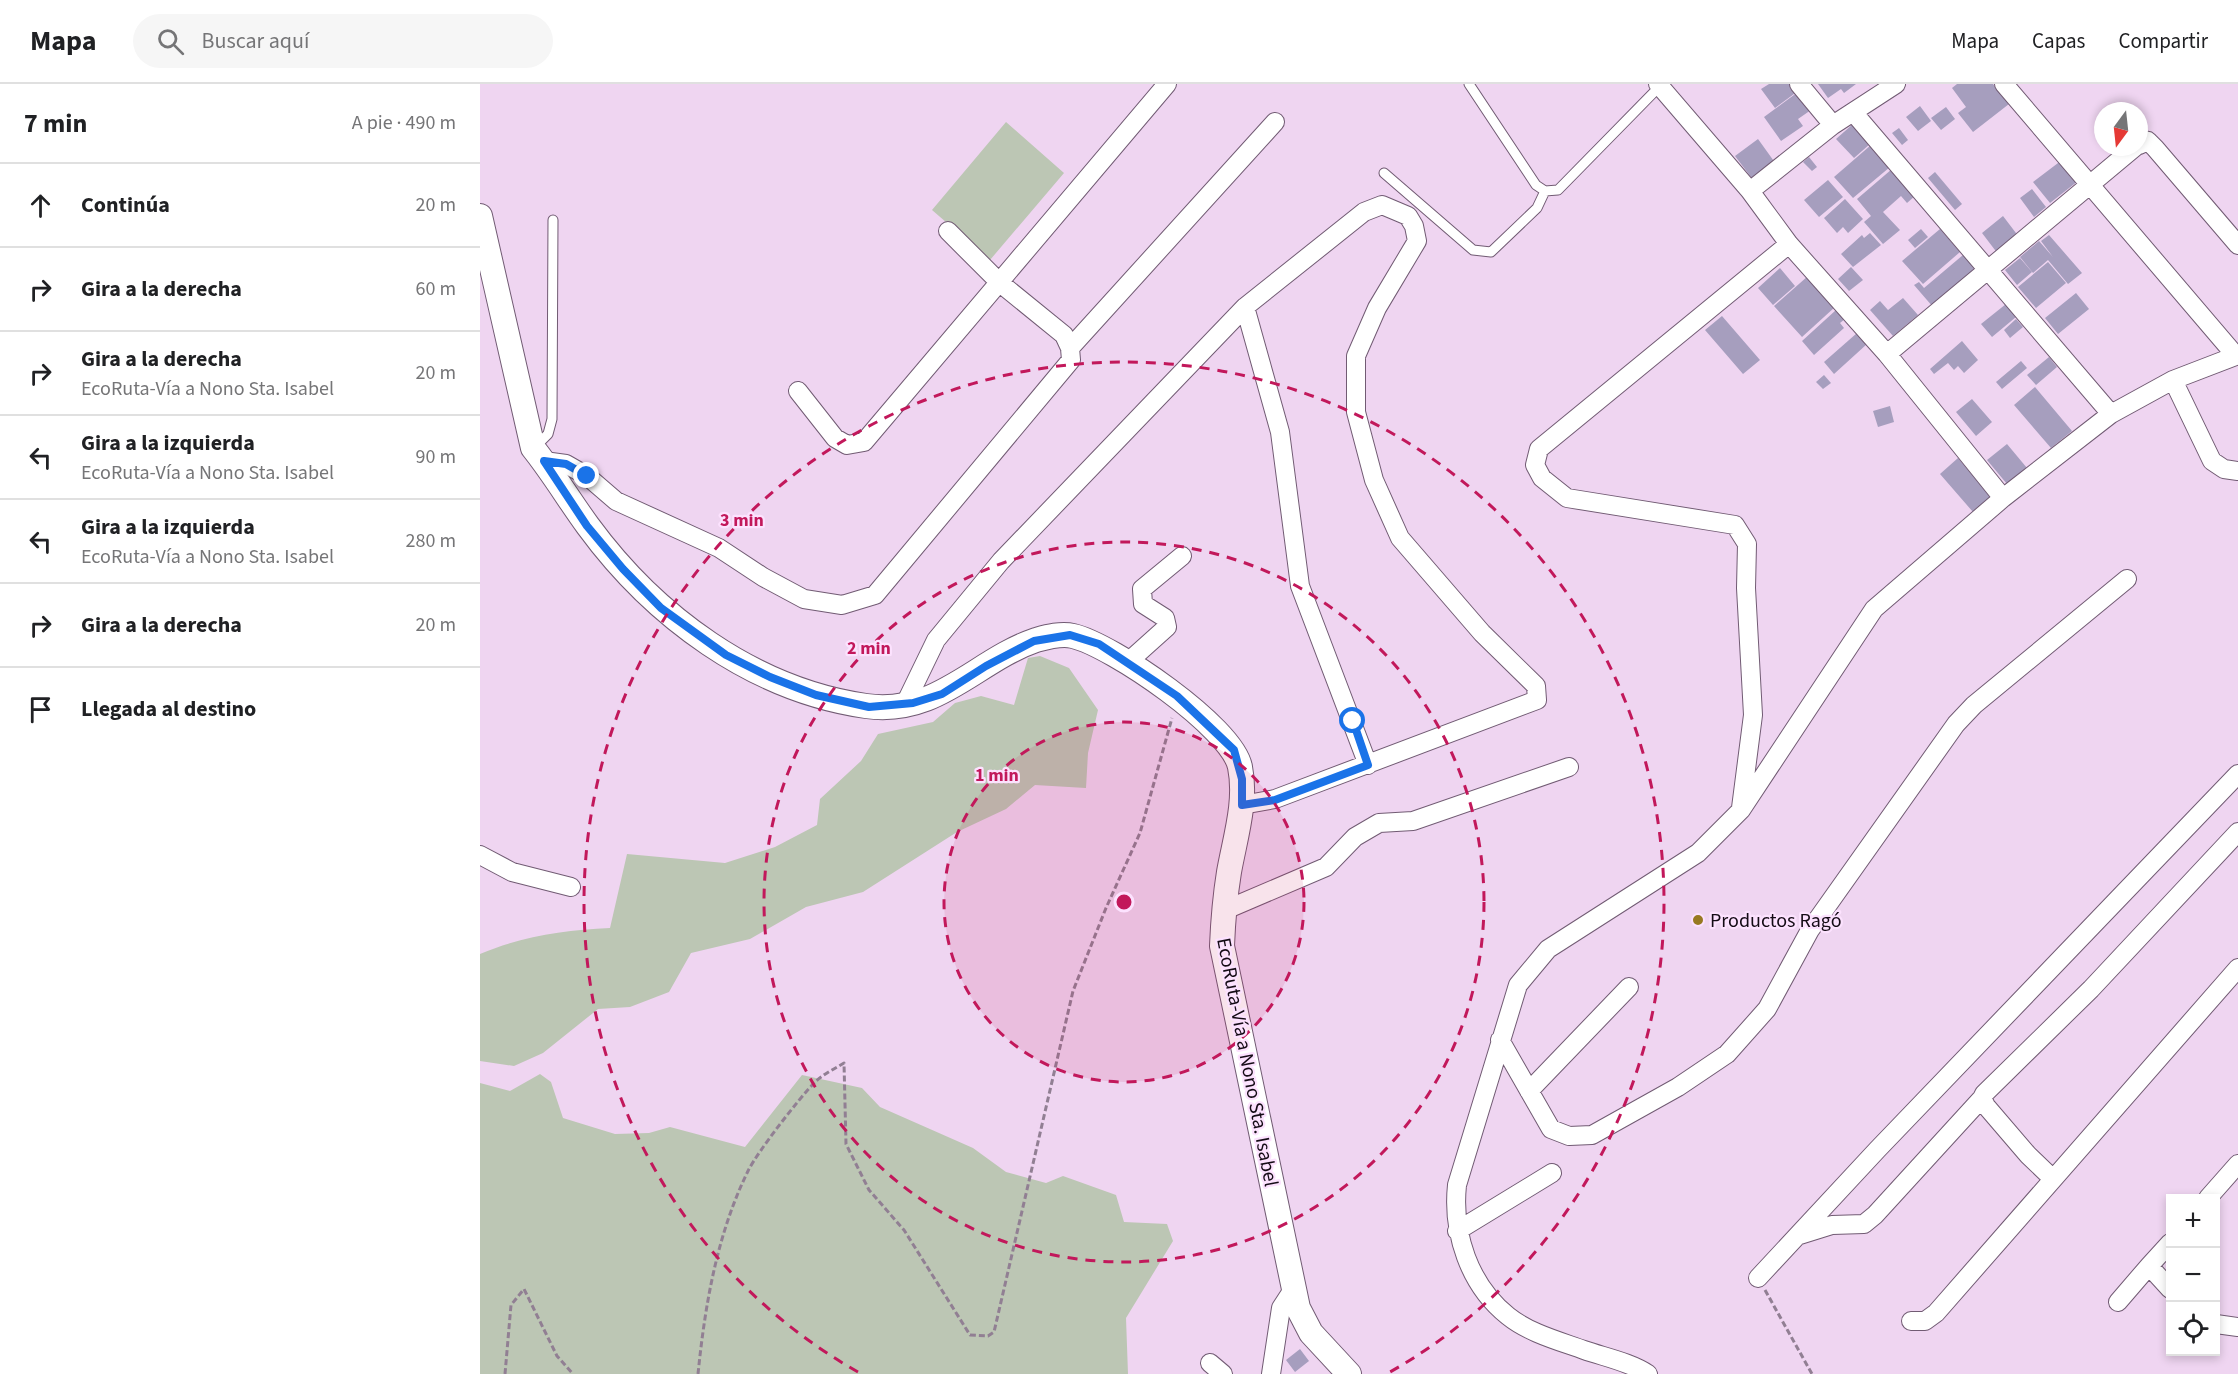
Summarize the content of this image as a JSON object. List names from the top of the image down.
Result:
{
  "streets": {
    "main road": ["EcoRuta-Vía a Nono Sta. Isabel"]
  },
  "places": ["Productos Ragó"],
  "north": "bottom",
  "page": {
    "header": "Mapa",
    "search": "Buscar aquí",
    "nav": ["Mapa", "Capas", "Compartir"],
    "heading": ["7 min", "A pie · 490 m"],
    "list": [
      ["Continúa", "20 m"],
      ["Gira a la derecha", "60 m"],
      ["Gira a la derecha", "EcoRuta-Vía a Nono Sta. Isabel", "20 m"],
      ["Gira a la izquierda", "EcoRuta-Vía a Nono Sta. Isabel", "90 m"],
      ["Gira a la izquierda", "EcoRuta-Vía a Nono Sta. Isabel", "280 m"],
      ["Gira a la derecha", "20 m"],
      "Llegada al destino"
    ],
    "map_buttons": ["+", "−"]
  },
  "rings": ["3 min", "2 min", "1 min"]
}
